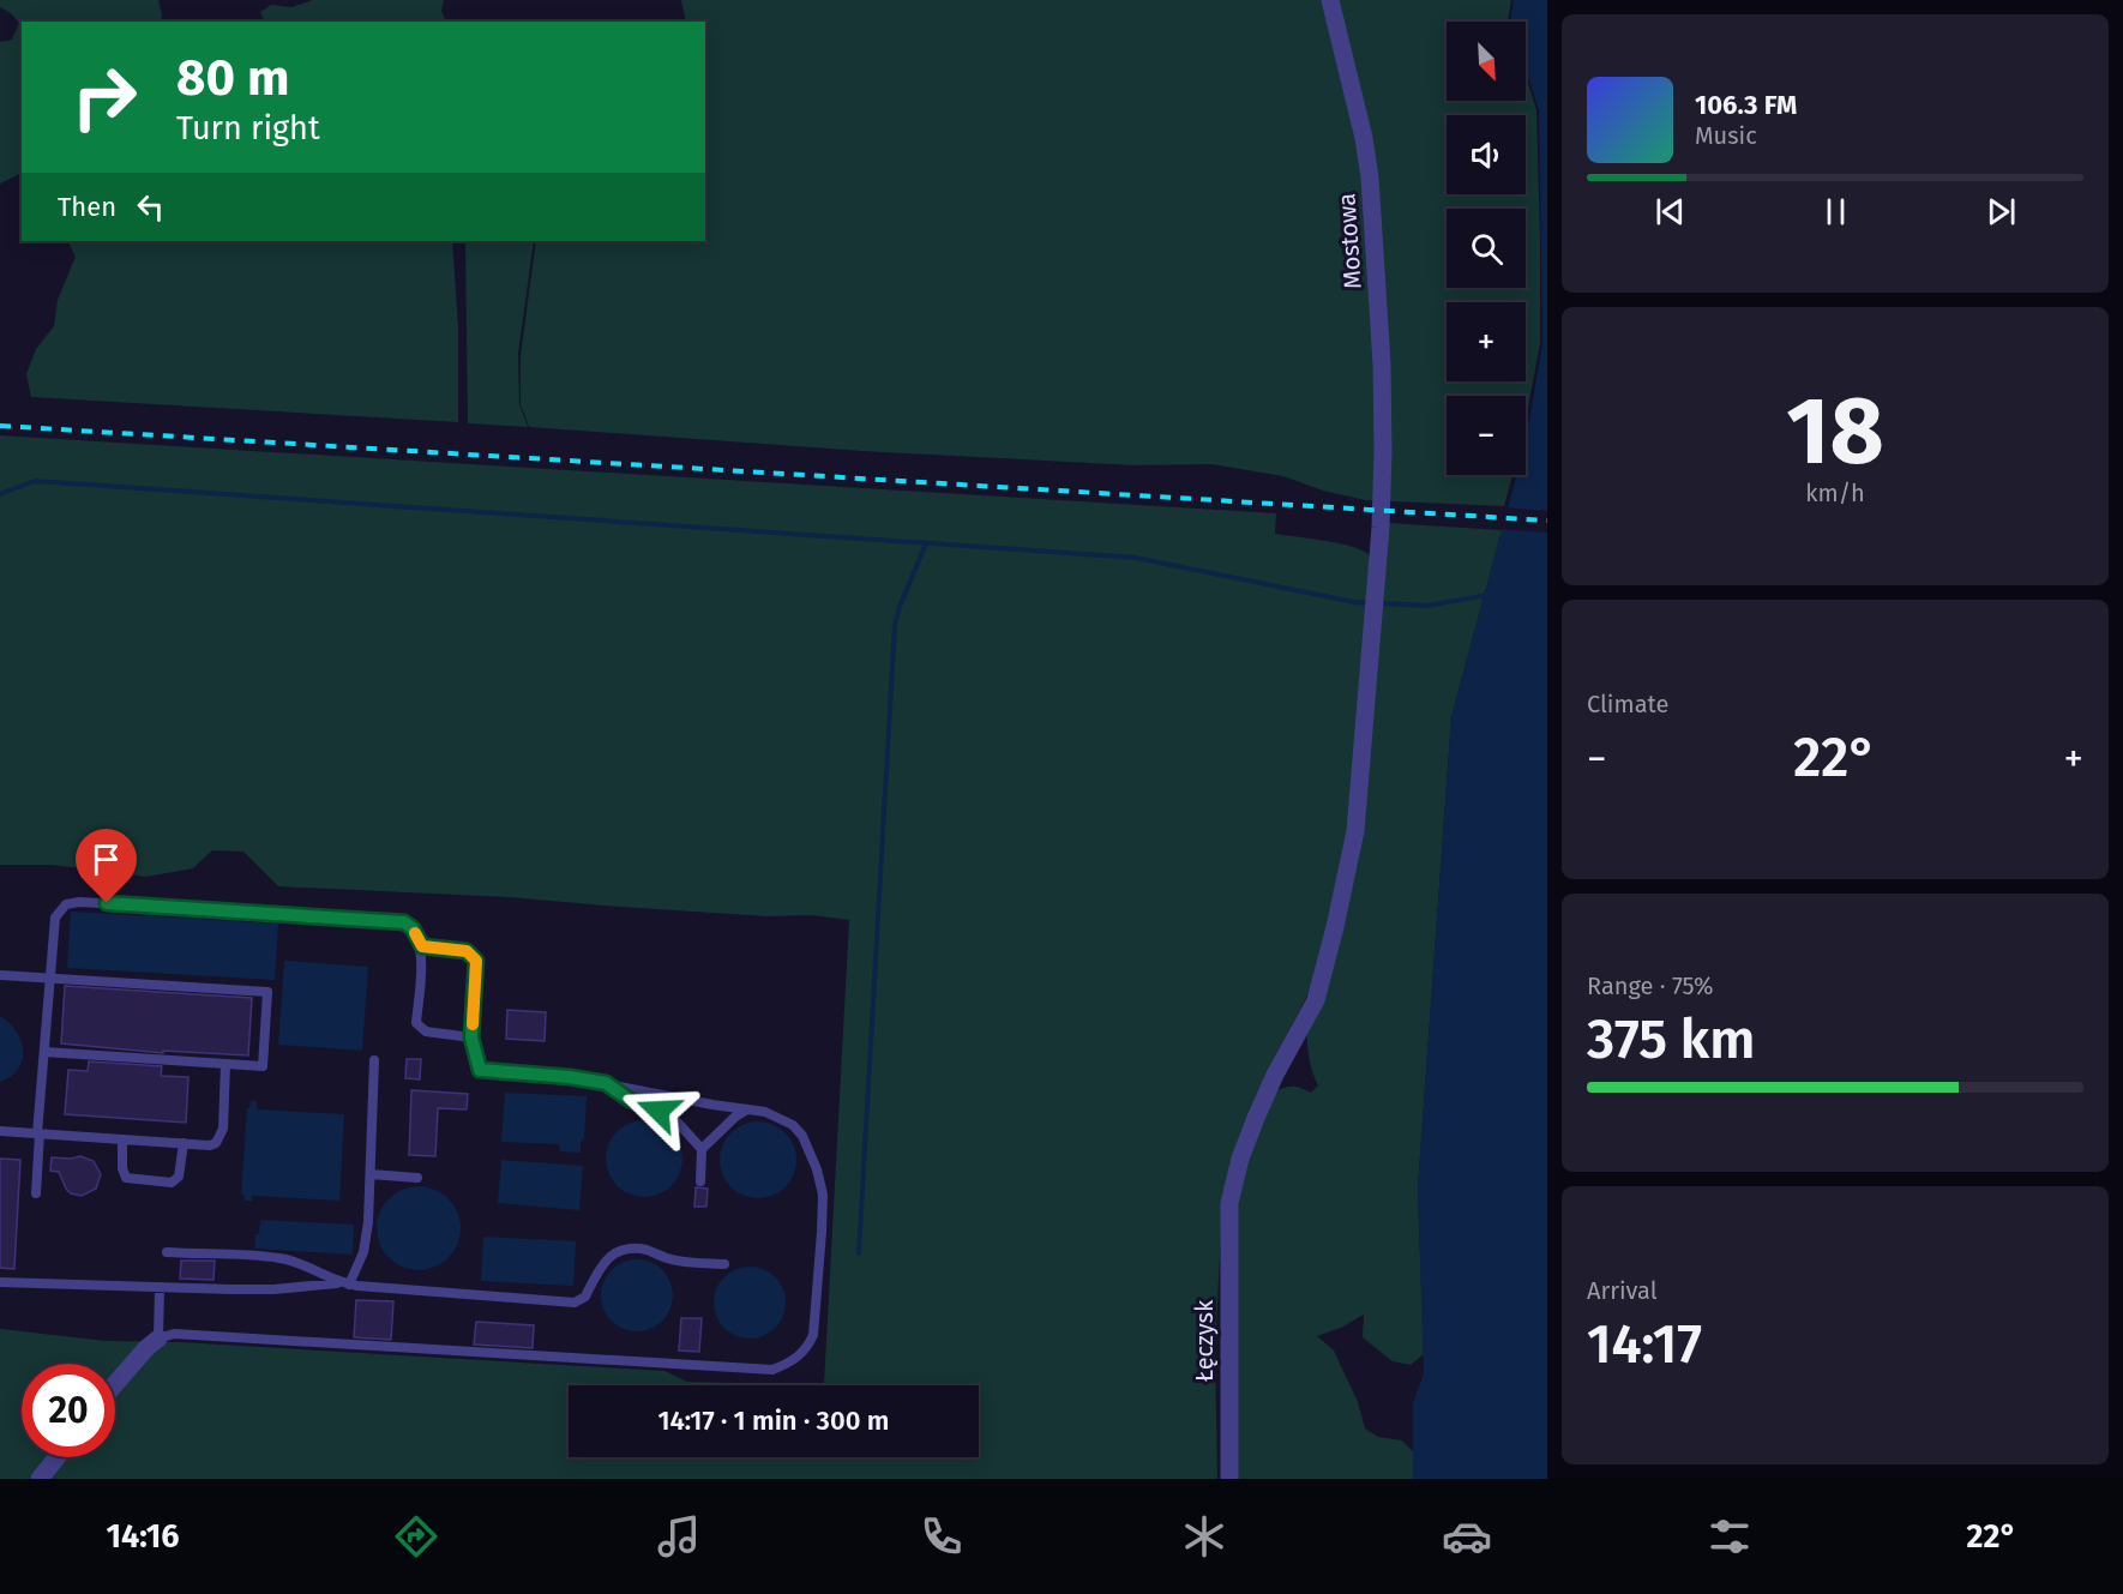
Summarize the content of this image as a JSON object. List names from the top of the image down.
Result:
{
  "streets": {
    "street": ["Mostowa", "Łęczysk"]
  },
  "crossings": [
    ["Mostowa", "Łęczysk"]
  ],
  "north": "bottom right",
  "page": {
    "map_buttons": ["+", "−"],
    "turn": ["80 m", "Turn right"],
    "song": ["106.3 FM", "Music"],
    "then": "Then",
    "tile": [
      ["18", "km/h"],
      "Climate",
      ["Range · 75%", "375 km"],
      ["Arrival", "14:17"]
    ],
    "heat": ["−", "22°", "+"],
    "limit": "20",
    "trip": "14:17 · 1 min · 300 m",
    "tabs": ["14:16", "22°"]
  }
}
